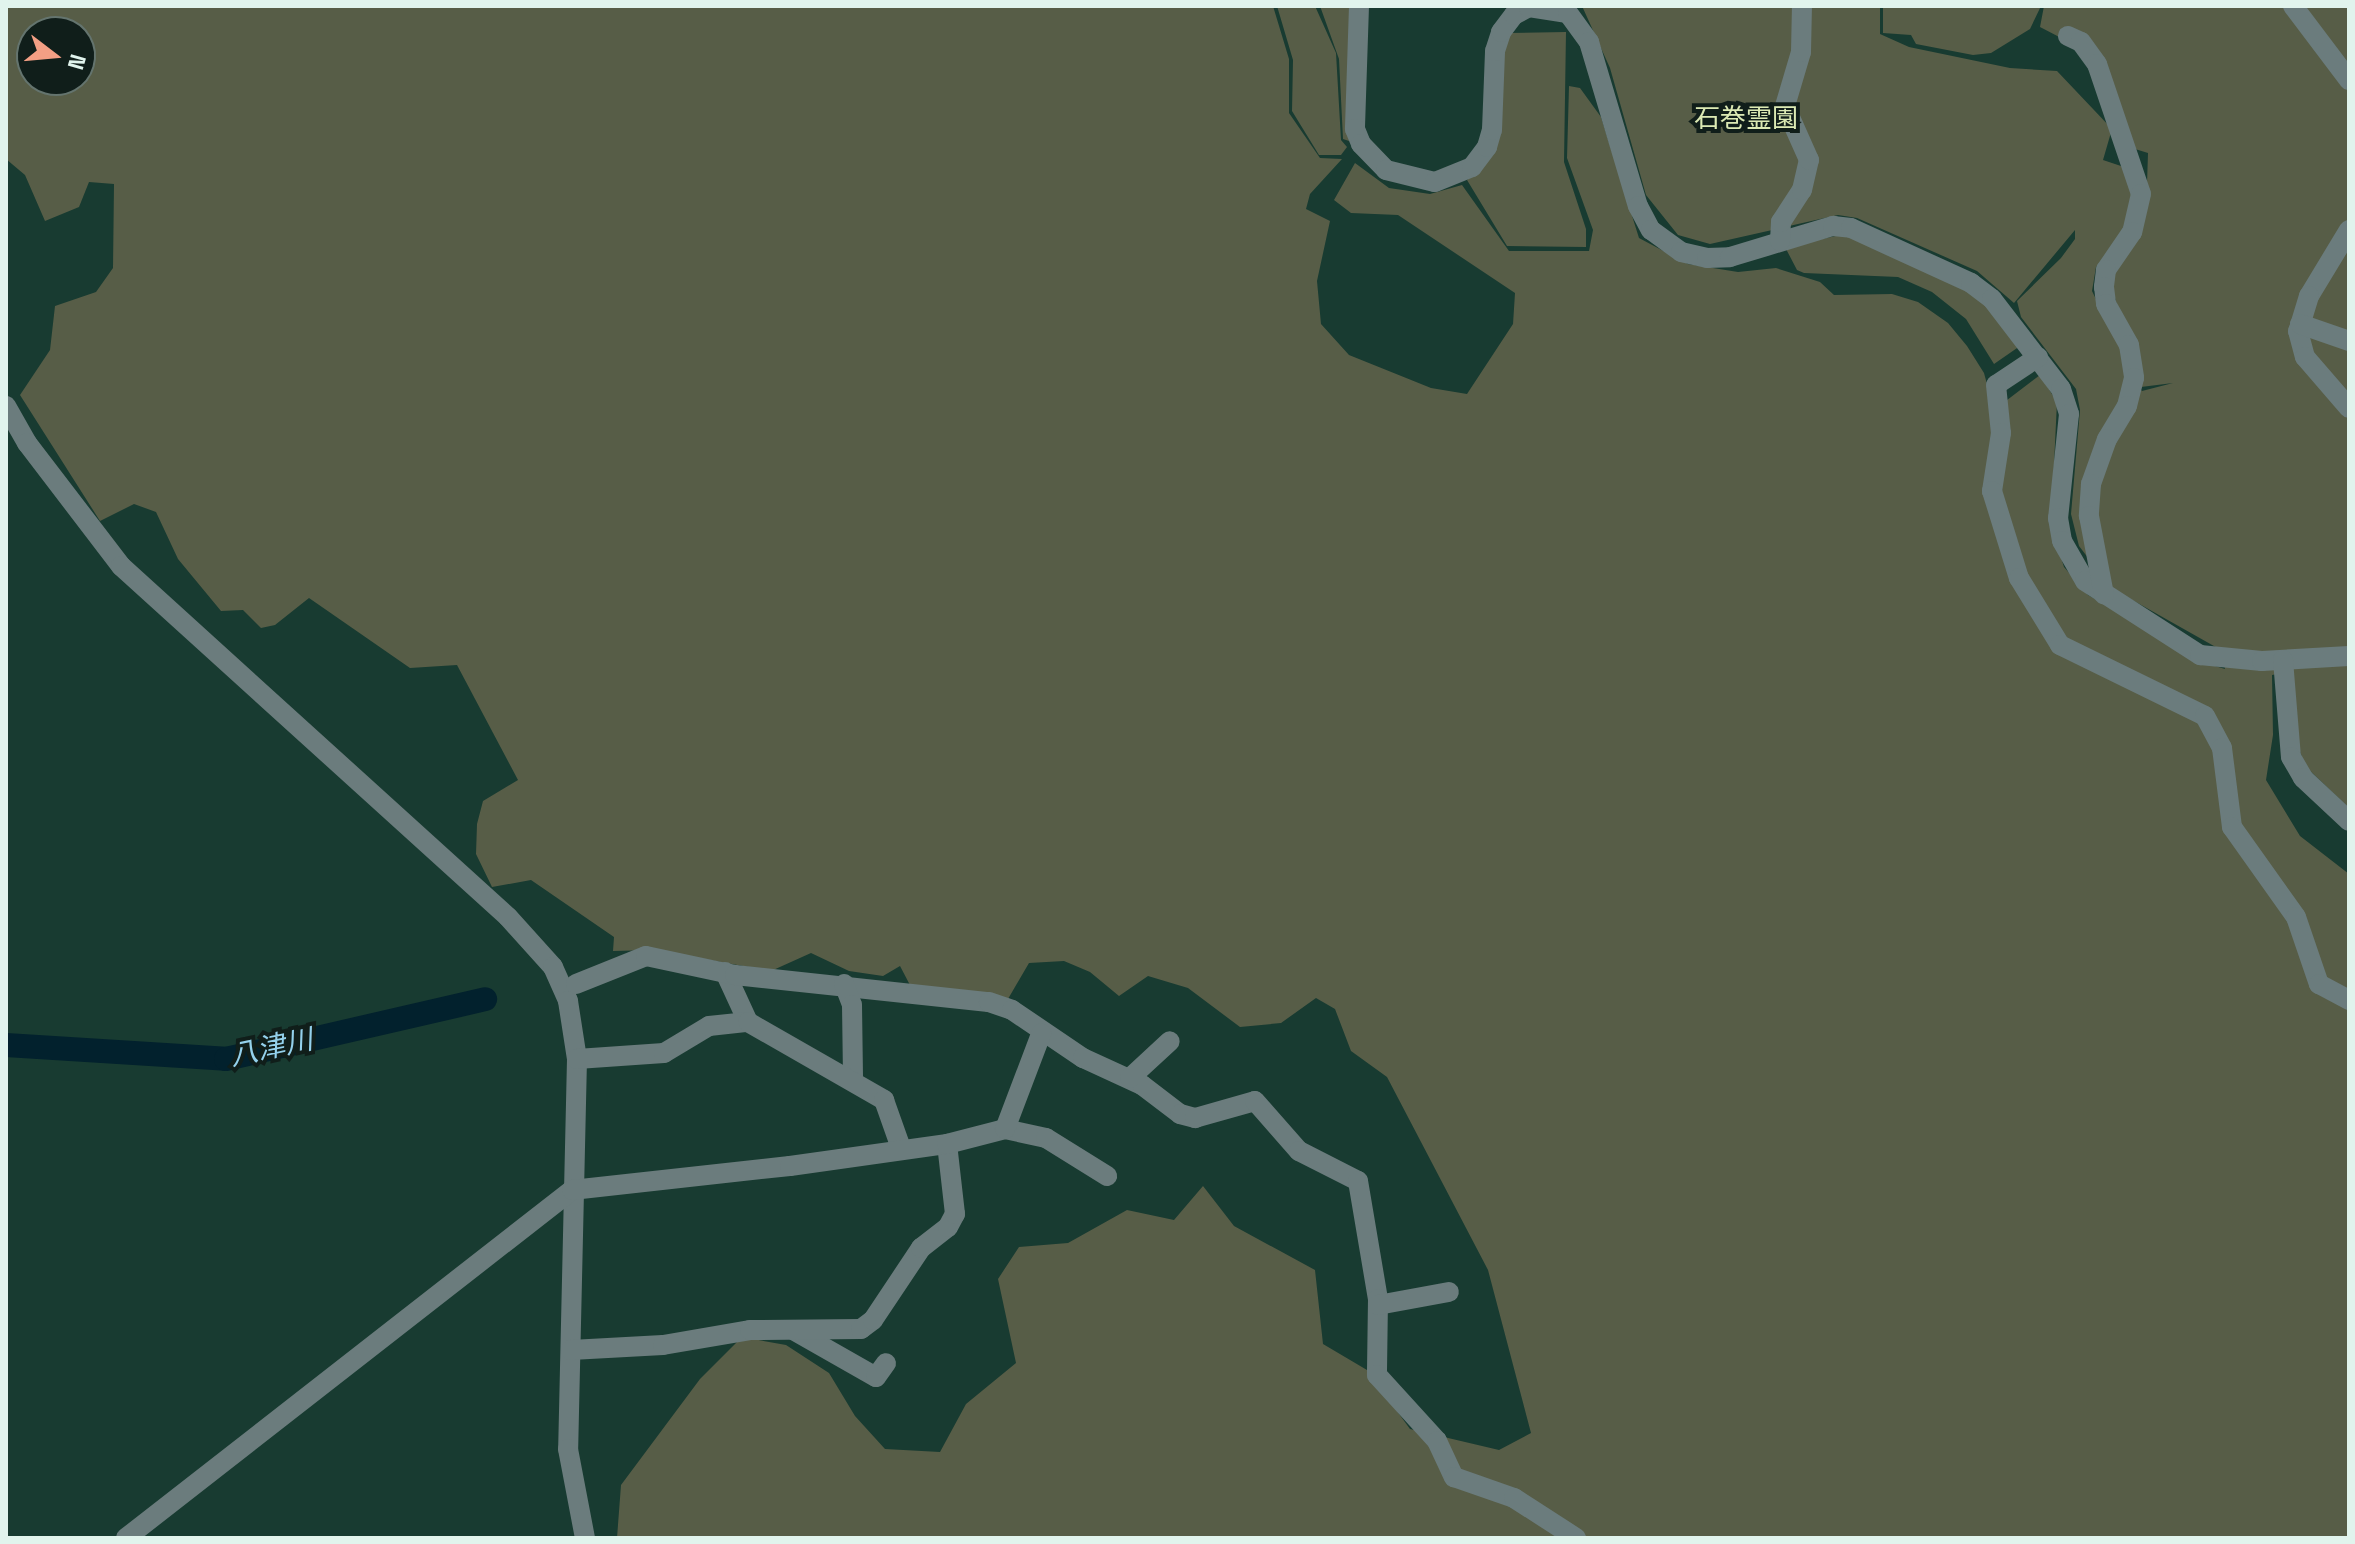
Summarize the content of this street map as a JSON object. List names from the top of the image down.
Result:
{
  "water": ["八津川"],
  "parks": ["石巻霊園"],
  "north": "right"
}
